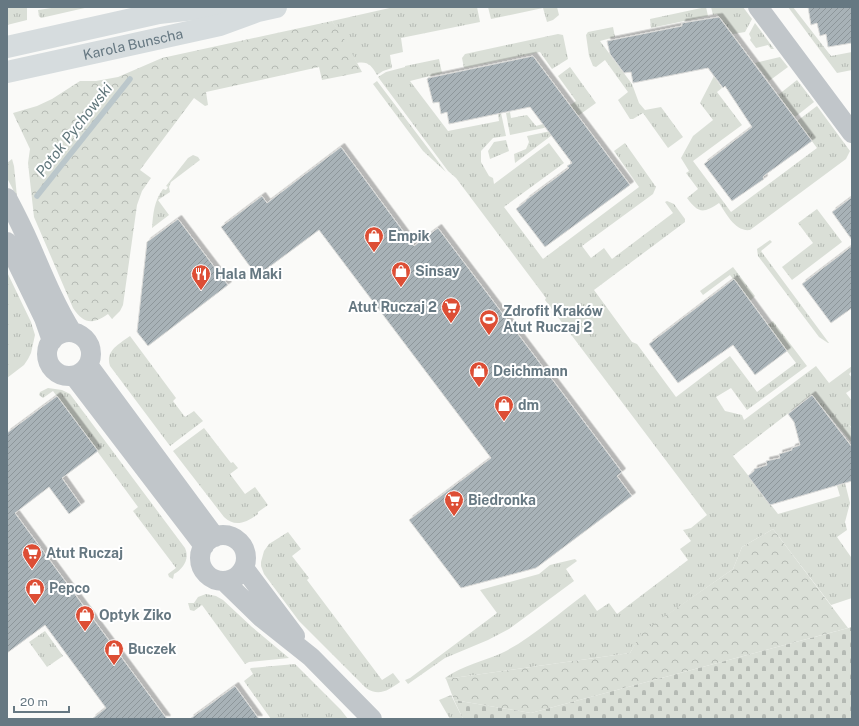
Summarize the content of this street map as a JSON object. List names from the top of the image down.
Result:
{
  "streets": {
    "main road": ["Karola Bunscha"]
  },
  "water": ["Potok Pychowski"],
  "places": {
    "shop": [
      "Empik",
      "Sinsay",
      "Deichmann",
      "dm",
      "Pepco",
      "Optyk Ziko",
      "Buczek"
    ],
    "restaurant": ["Hala Maki"],
    "supermarket": ["Atut Ruczaj 2", "Biedronka", "Atut Ruczaj"],
    "sports": ["Zdrofit Kraków Atut Ruczaj 2"]
  },
  "scale_bar": "20 m"
}
